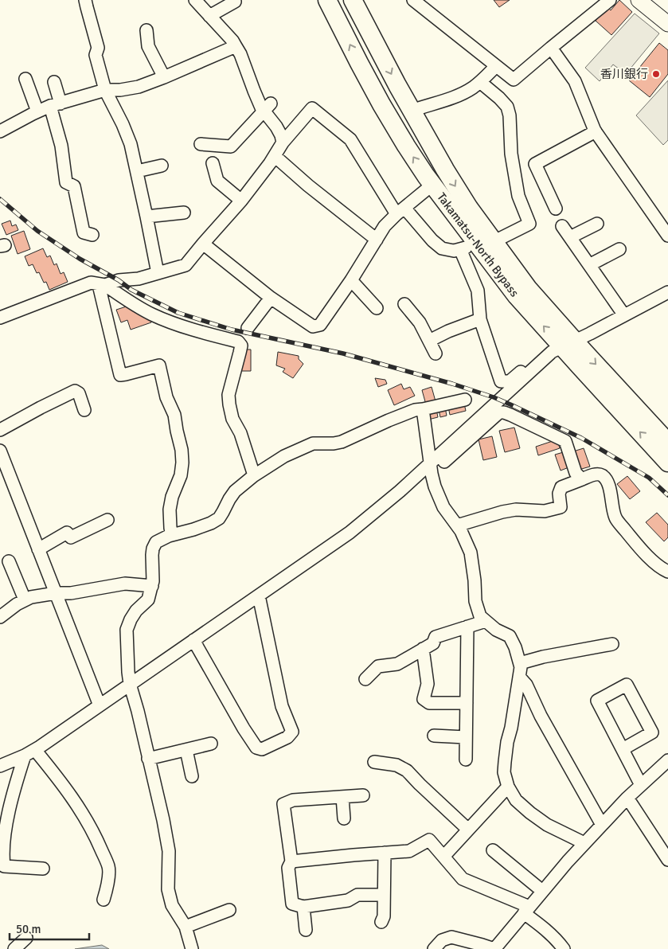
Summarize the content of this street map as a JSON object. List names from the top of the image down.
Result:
{
  "streets": {
    "highway": ["Takamatsu-North Bypass"]
  },
  "places": ["香川銀行"],
  "scale_bar": "50 m"
}
